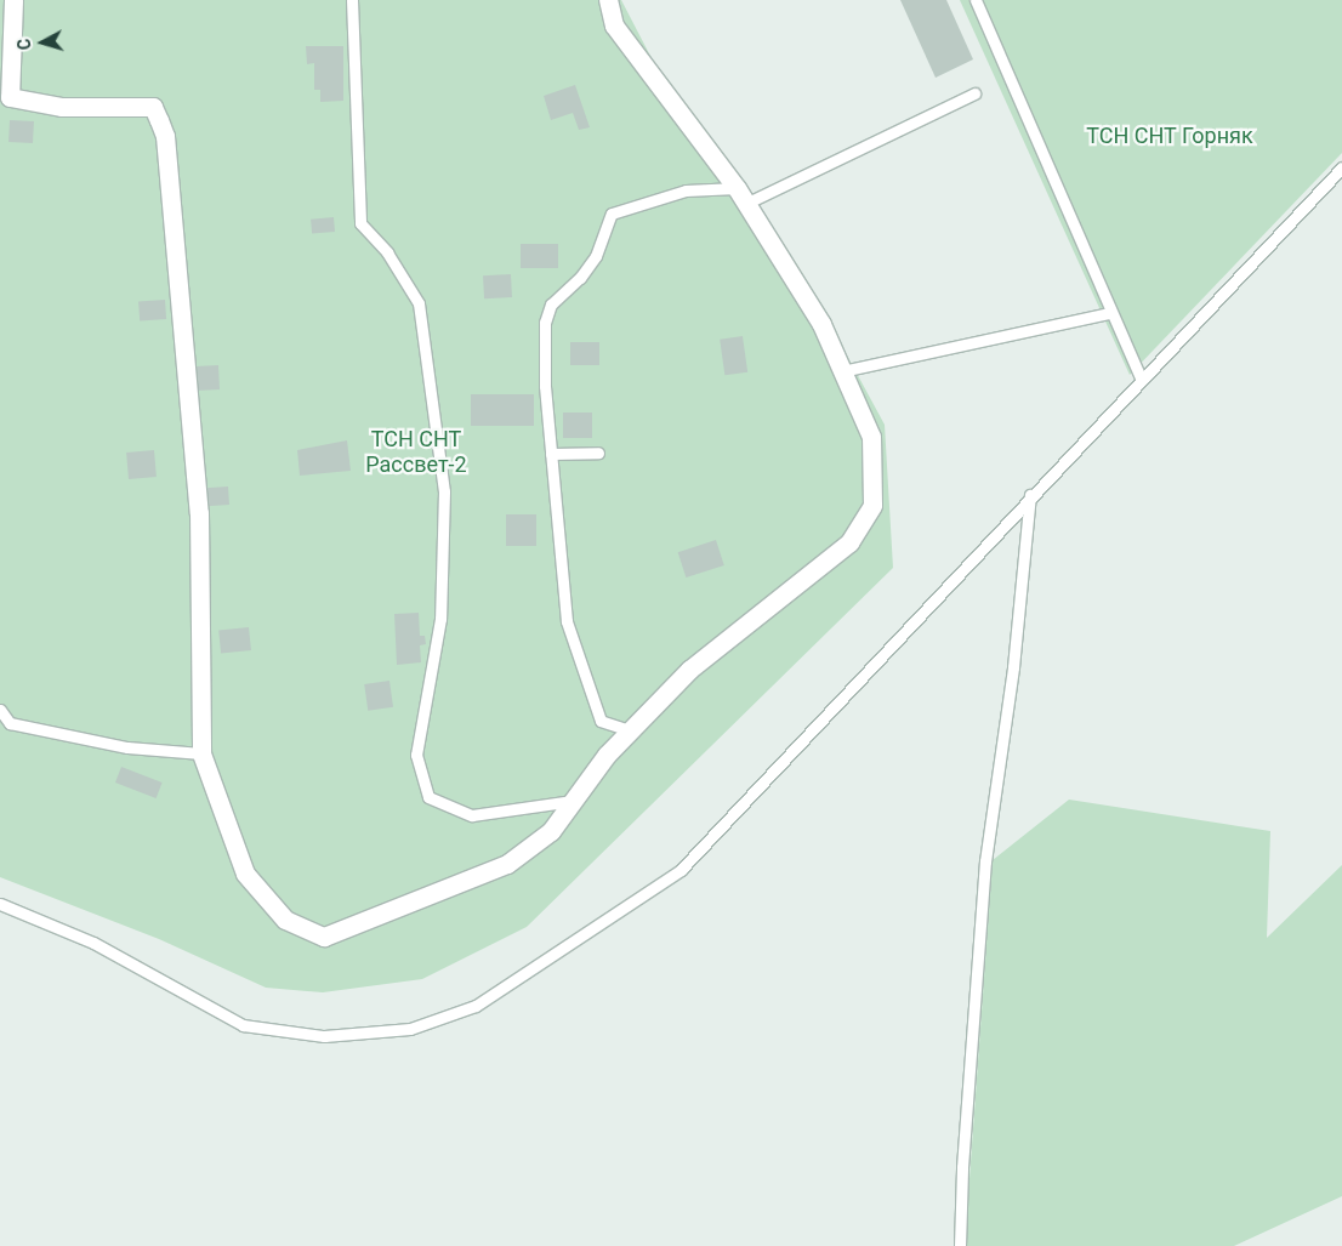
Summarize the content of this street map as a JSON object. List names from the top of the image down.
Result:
{
  "parks": ["ТСН СНТ Горняк", "ТСН СНТ Рассвет-2"],
  "north": "left"
}
